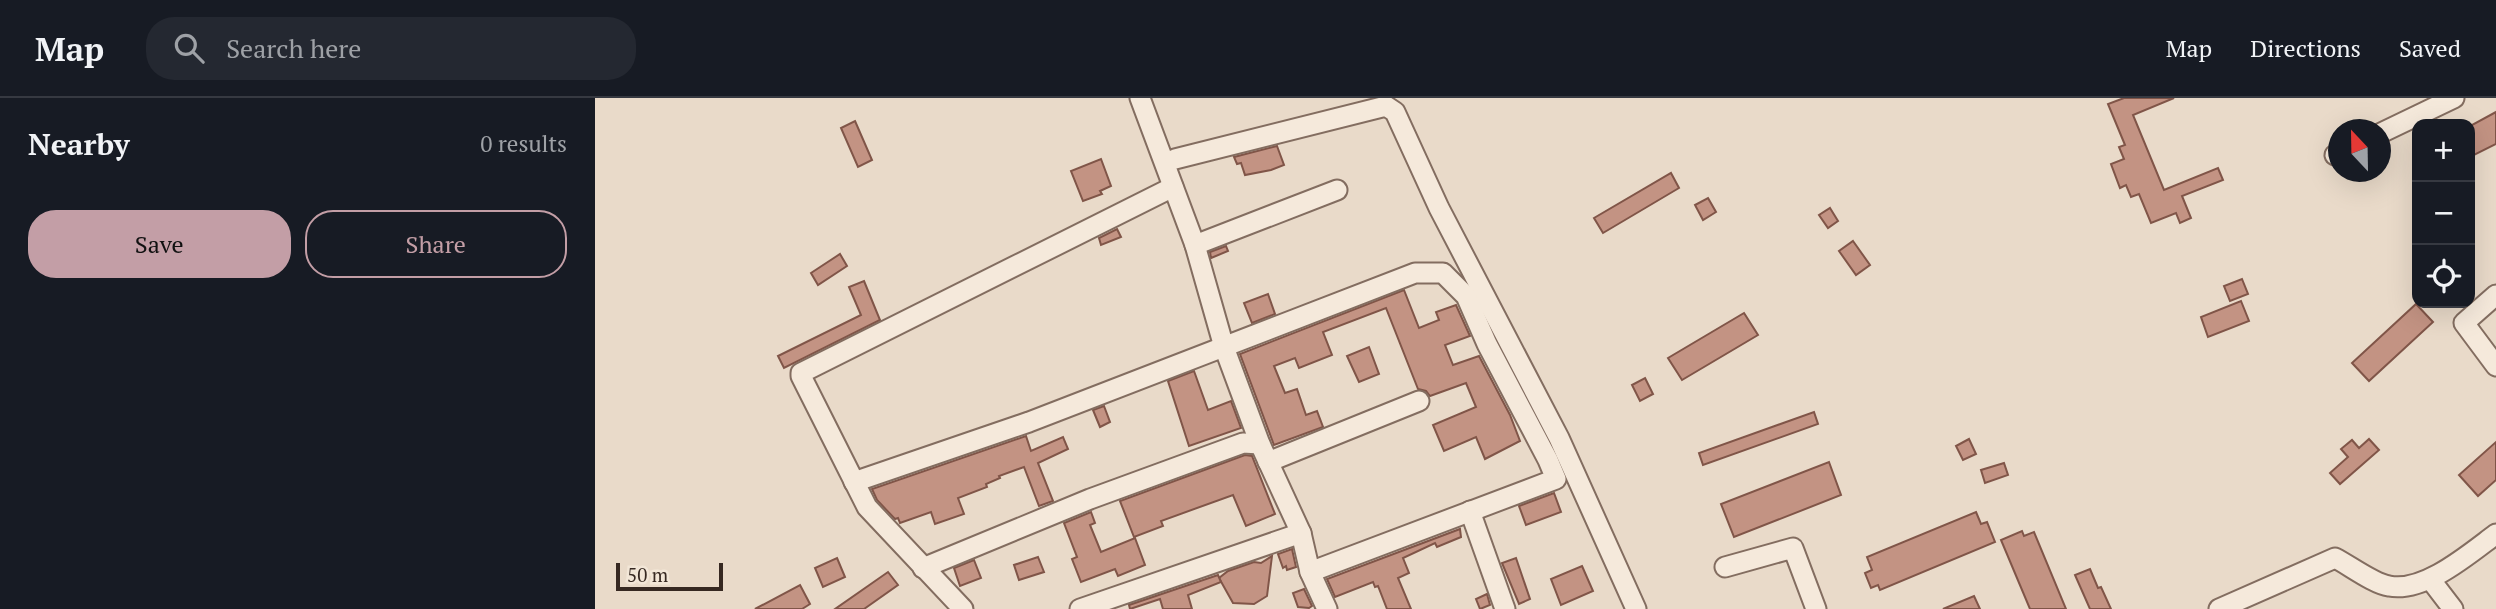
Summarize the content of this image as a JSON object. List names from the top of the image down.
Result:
{
  "scale_bar": "50 m",
  "north": "top",
  "page": {
    "header": "Map",
    "search": "Search here",
    "nav": ["Map", "Directions", "Saved"],
    "heading": ["Nearby", "0 results"],
    "map_buttons": ["+", "−"],
    "buttons": ["Save", "Share"],
    "scale": "50 m"
  }
}
